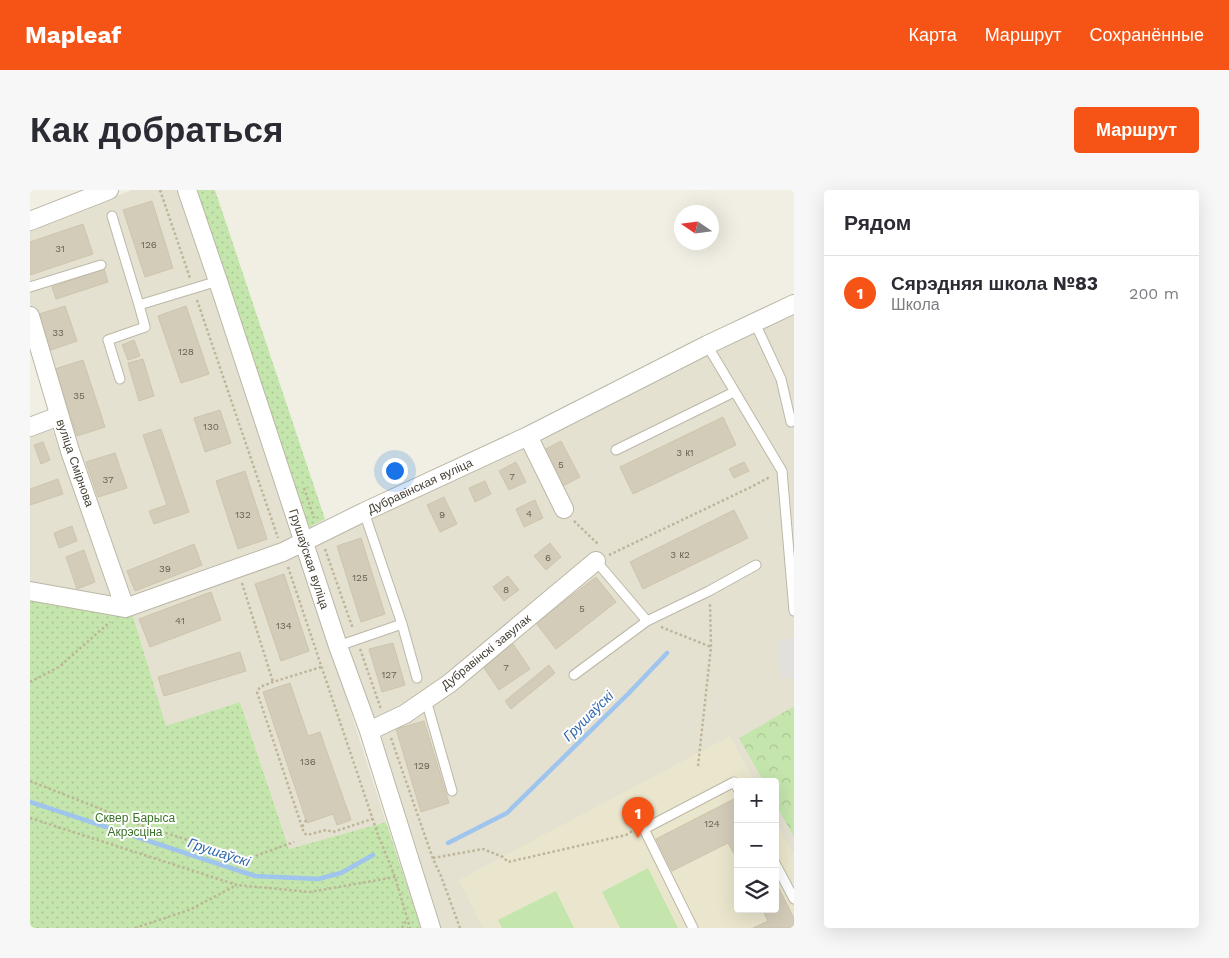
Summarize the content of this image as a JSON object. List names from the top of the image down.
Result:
{
  "streets": {
    "street": [
      "вуліца Смірнова",
      "Дубравінская вуліца",
      "Грушаўская вуліца",
      "Дубравінскі завулак"
    ]
  },
  "crossings": [
    ["вуліца Смірнова", "Дубравінская вуліца"],
    ["Дубравінская вуліца", "Грушаўская вуліца"],
    ["Грушаўская вуліца", "Дубравінскі завулак"]
  ],
  "water": ["Грушаўскі"],
  "parks": ["Сквер Барыса Акрэсціна"],
  "house_numbers": [
    "126",
    "31",
    "33",
    "128",
    "35",
    "130",
    "3 к1",
    "5",
    "7",
    "37",
    "4",
    "132",
    "9",
    "3 к2",
    "6",
    "39",
    "125",
    "8",
    "5",
    "41",
    "134",
    "7",
    "127",
    "136",
    "129",
    "124"
  ],
  "north": "left",
  "page": {
    "header": "Mapleaf",
    "nav": ["Карта", "Маршрут", "Сохранённые"],
    "buttons": "Маршрут",
    "title": "Как добраться",
    "heading": "Рядом",
    "list": [
      {
        "mark": "1",
        "name": "Сярэдняя школа №83",
        "note": "Школа",
        "value": "200 m"
      }
    ],
    "map_buttons": ["+", "−"],
    "pins": "1"
  }
}
